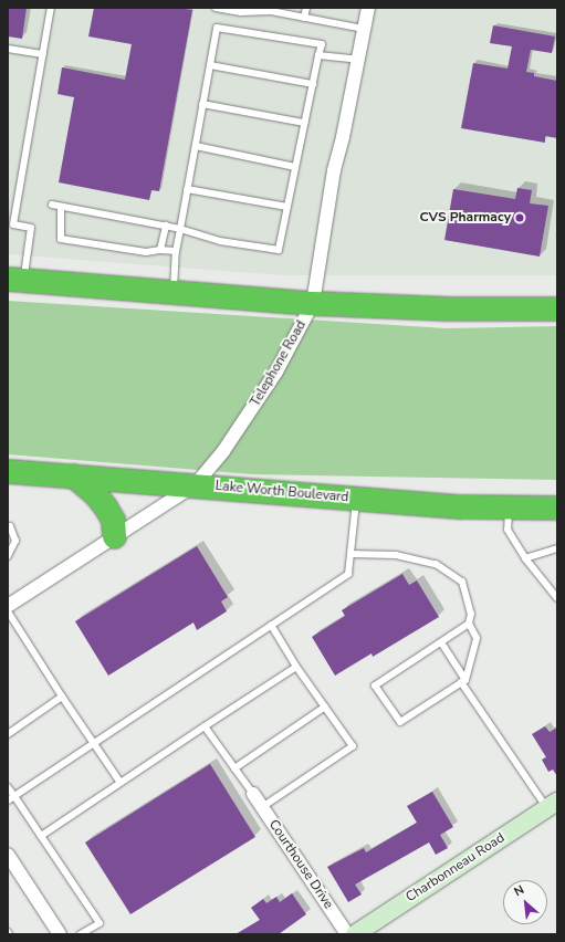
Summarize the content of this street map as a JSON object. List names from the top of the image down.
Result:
{
  "streets": {
    "highway": ["Lake Worth Boulevard"],
    "street": ["Telephone Road", "Courthouse Drive", "Charbonneau Road"]
  },
  "crossings": [
    ["Telephone Road", "Lake Worth Boulevard"]
  ],
  "places": ["CVS Pharmacy"],
  "north": "top left"
}
